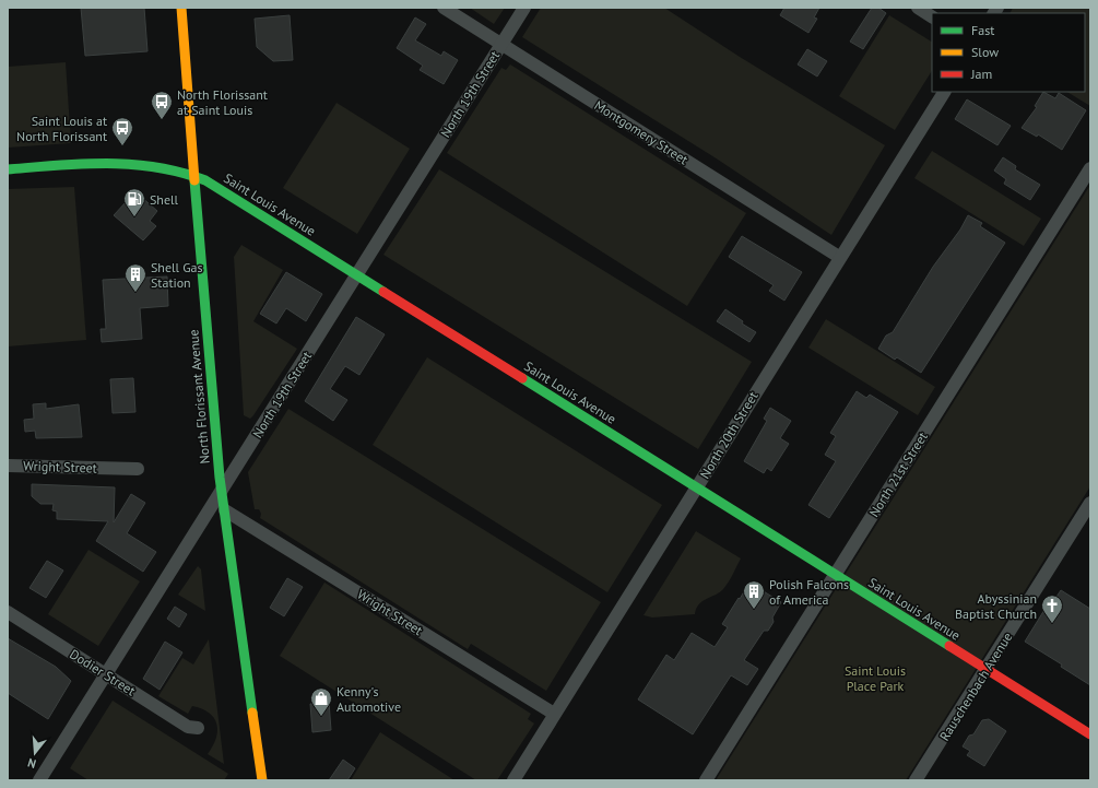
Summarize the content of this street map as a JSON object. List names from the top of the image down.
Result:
{
  "streets": {
    "street": [
      "North 19th Street",
      "Montgomery Street",
      "Saint Louis Avenue",
      "North Florissant Avenue",
      "North 20th Street",
      "Wright Street",
      "North 21st Street",
      "Dodier Street",
      "Rauschenbach Avenue"
    ]
  },
  "crossings": [
    ["North 19th Street", "Montgomery Street"],
    ["North 19th Street", "Saint Louis Avenue"],
    ["North 19th Street", "North Florissant Avenue"],
    ["North 19th Street", "Dodier Street"],
    ["Montgomery Street", "North 20th Street"],
    ["Saint Louis Avenue", "North Florissant Avenue"],
    ["Saint Louis Avenue", "North 20th Street"],
    ["Saint Louis Avenue", "North 21st Street"],
    ["Saint Louis Avenue", "Rauschenbach Avenue"],
    ["North Florissant Avenue", "Wright Street"],
    ["North 20th Street", "Wright Street"]
  ],
  "parks": ["Saint Louis Place Park"],
  "places": {
    "bus stop": ["North Florissant at Saint Louis", "Saint Louis at North Florissant"],
    "fuel station": ["Shell"],
    "building": ["Shell Gas Station", "Polish Falcons of America"],
    "church": ["Abyssinian Baptist Church"],
    "shop": ["Kenny's Automotive"]
  },
  "legend": ["Fast", "Slow", "Jam"],
  "north": "bottom"
}
